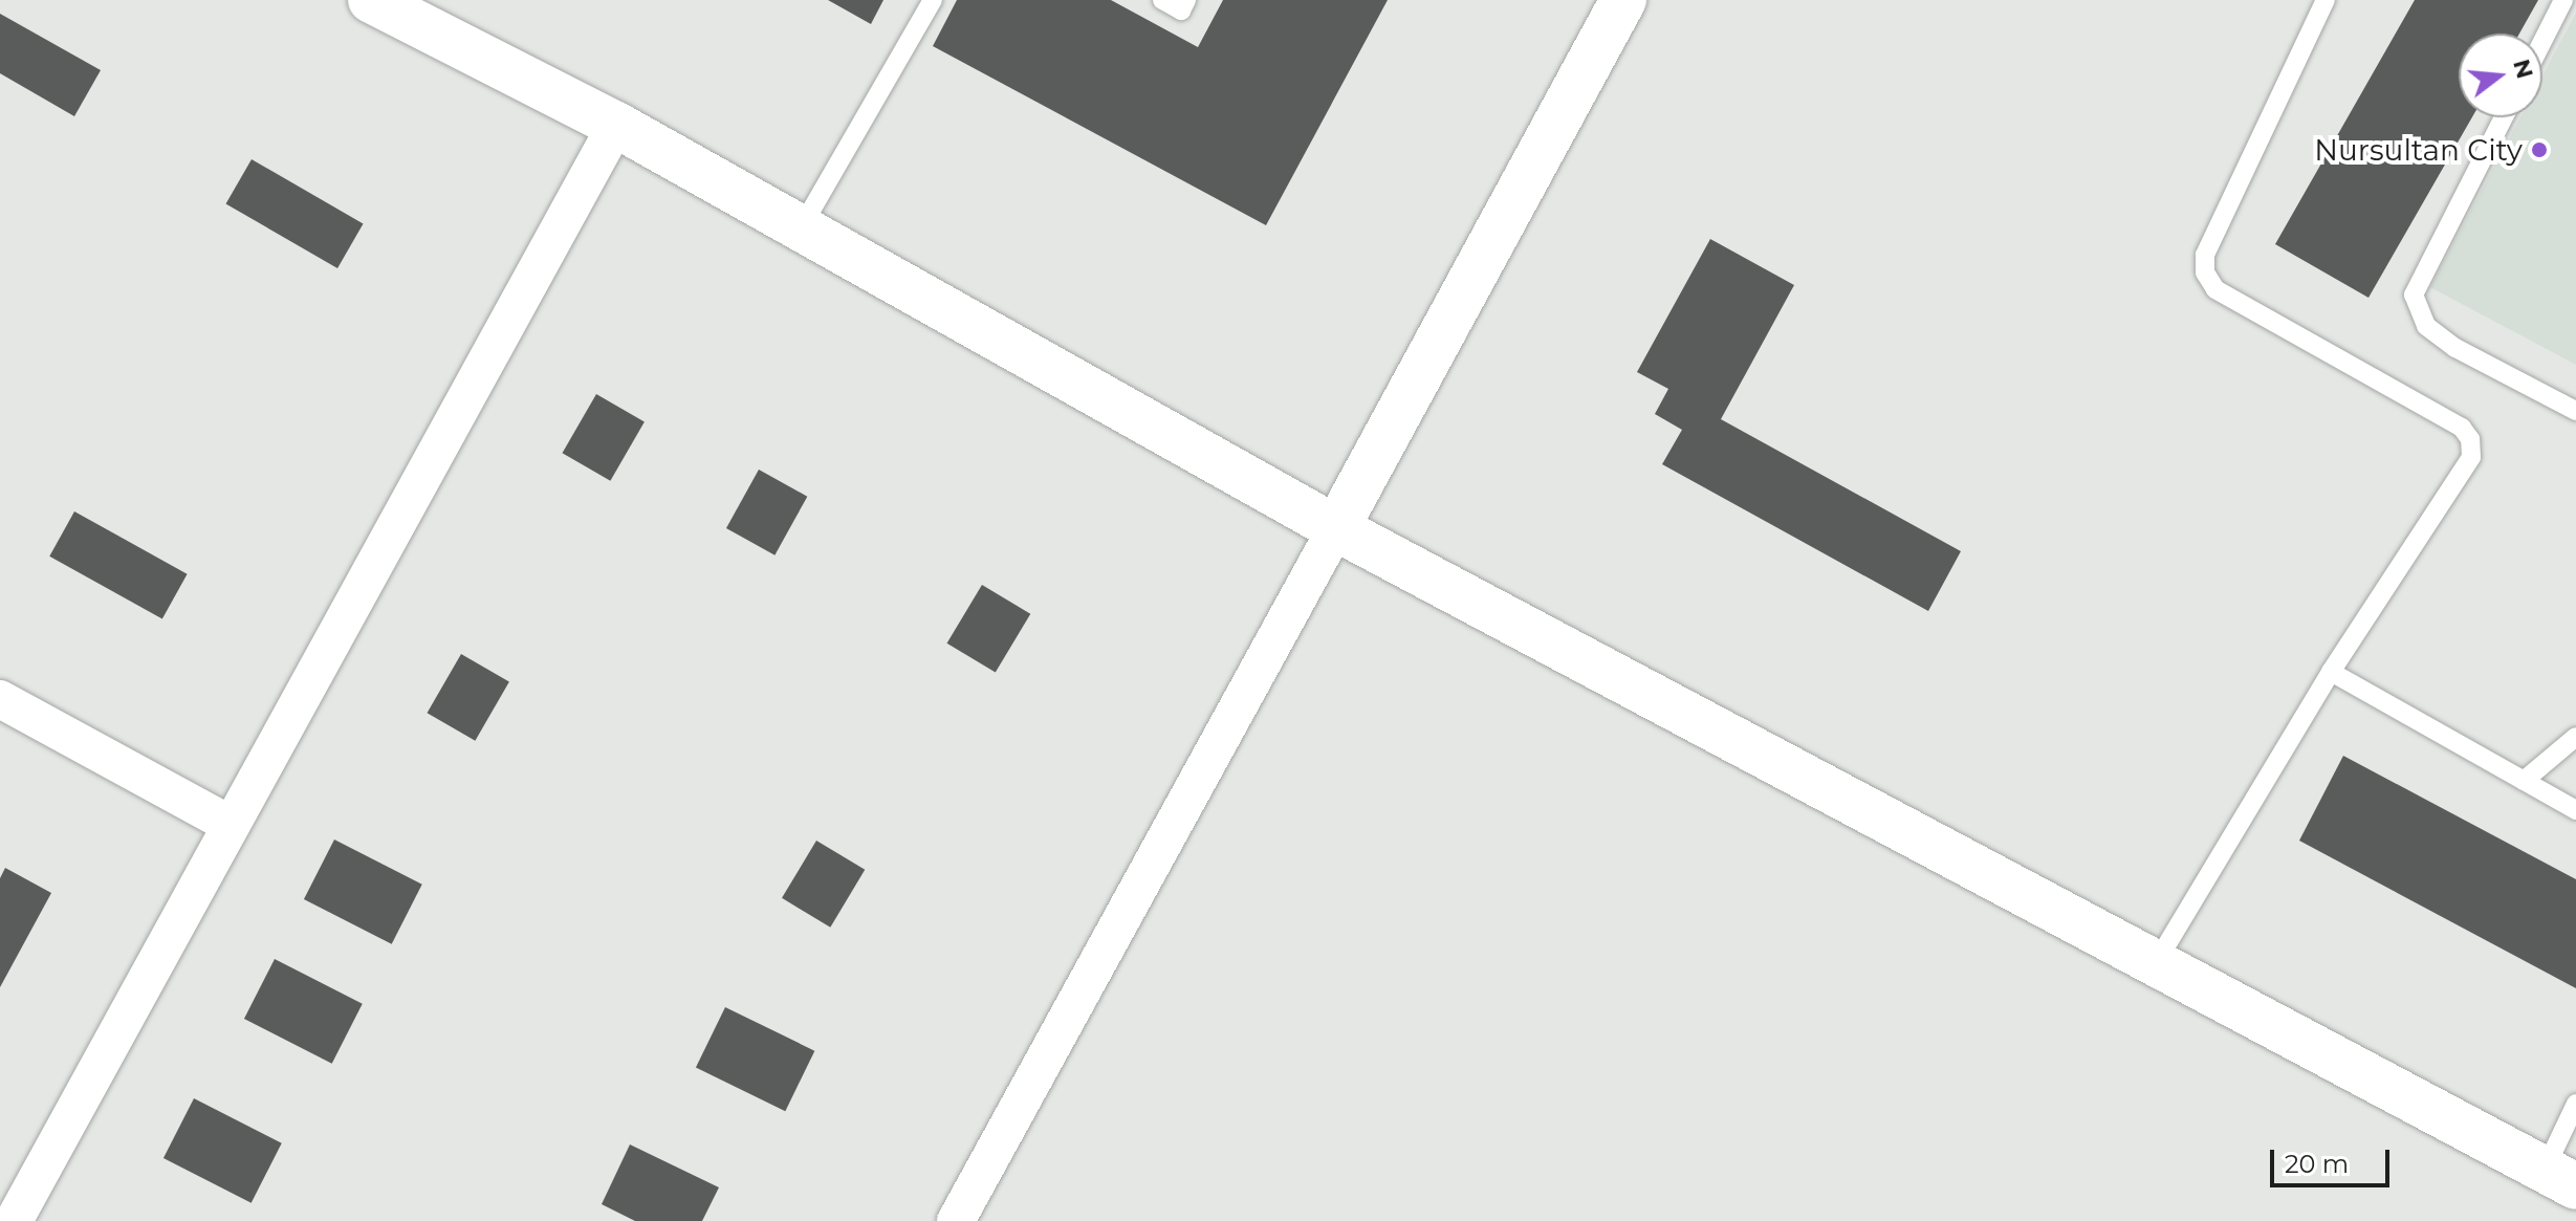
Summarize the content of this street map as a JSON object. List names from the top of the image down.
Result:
{
  "places": ["Nursultan City"],
  "scale_bar": "20 m",
  "north": "right"
}
